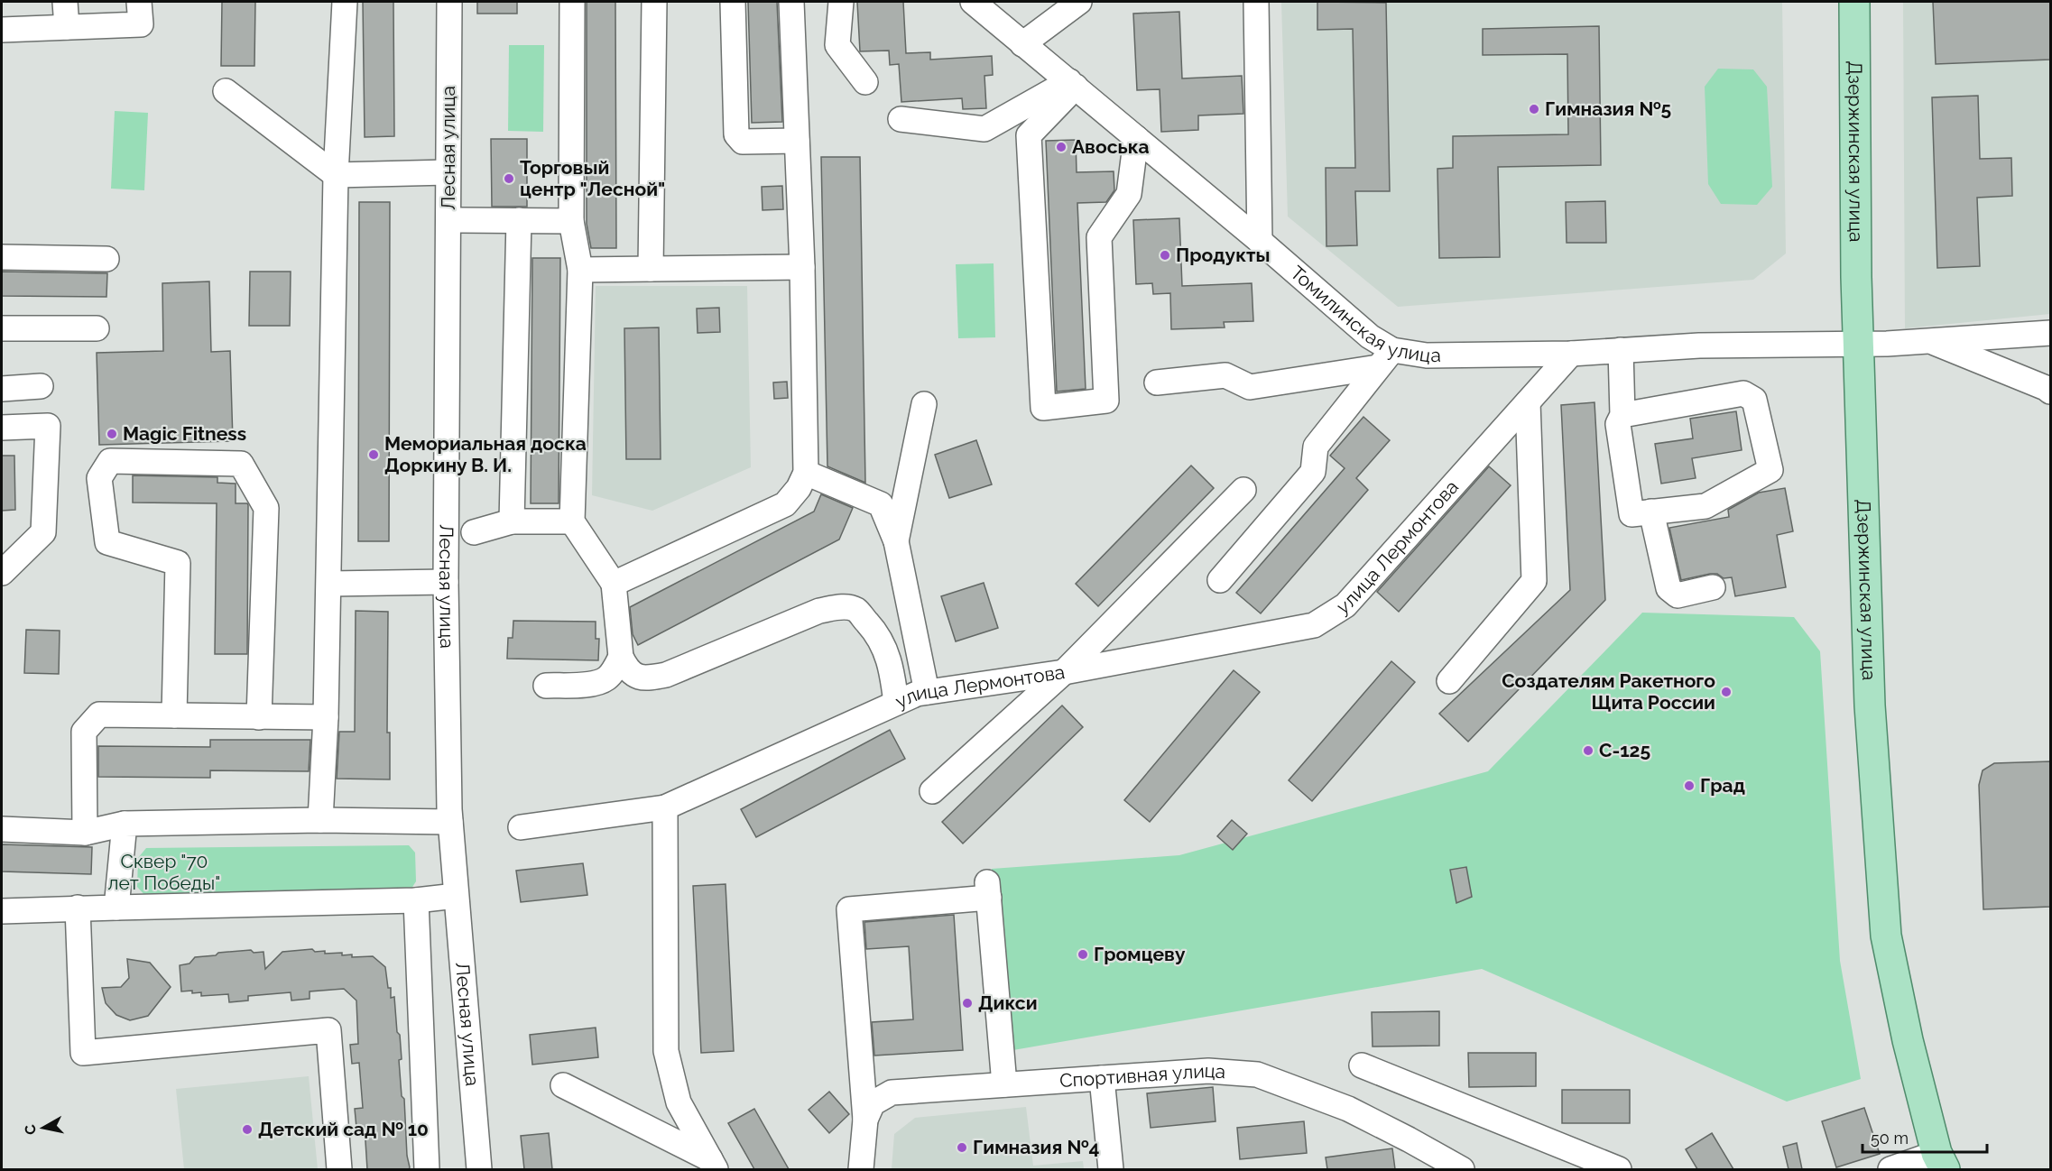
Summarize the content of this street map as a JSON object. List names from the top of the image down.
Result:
{
  "streets": {
    "main road": ["Дзержинская улица"],
    "street": [
      "Лесная улица",
      "Томилинская улица",
      "улица Лермонтова",
      "Спортивная улица"
    ]
  },
  "crossings": [
    ["Дзержинская улица", "Томилинская улица"],
    ["Томилинская улица", "улица Лермонтова"]
  ],
  "parks": ["Сквер \"70 лет Победы\""],
  "places": [
    "Гимназия №5",
    "Авоська",
    "Торговый центр \"Лесной\"",
    "Продукты",
    "Magic Fitness",
    "Мемориальная доска Доркину В. И.",
    "Создателям Ракетного Щита России",
    "С-125",
    "Град",
    "Громцеву",
    "Дикси",
    "Детский сад № 10",
    "Гимназия №4"
  ],
  "scale_bar": "50 m",
  "north": "left"
}
